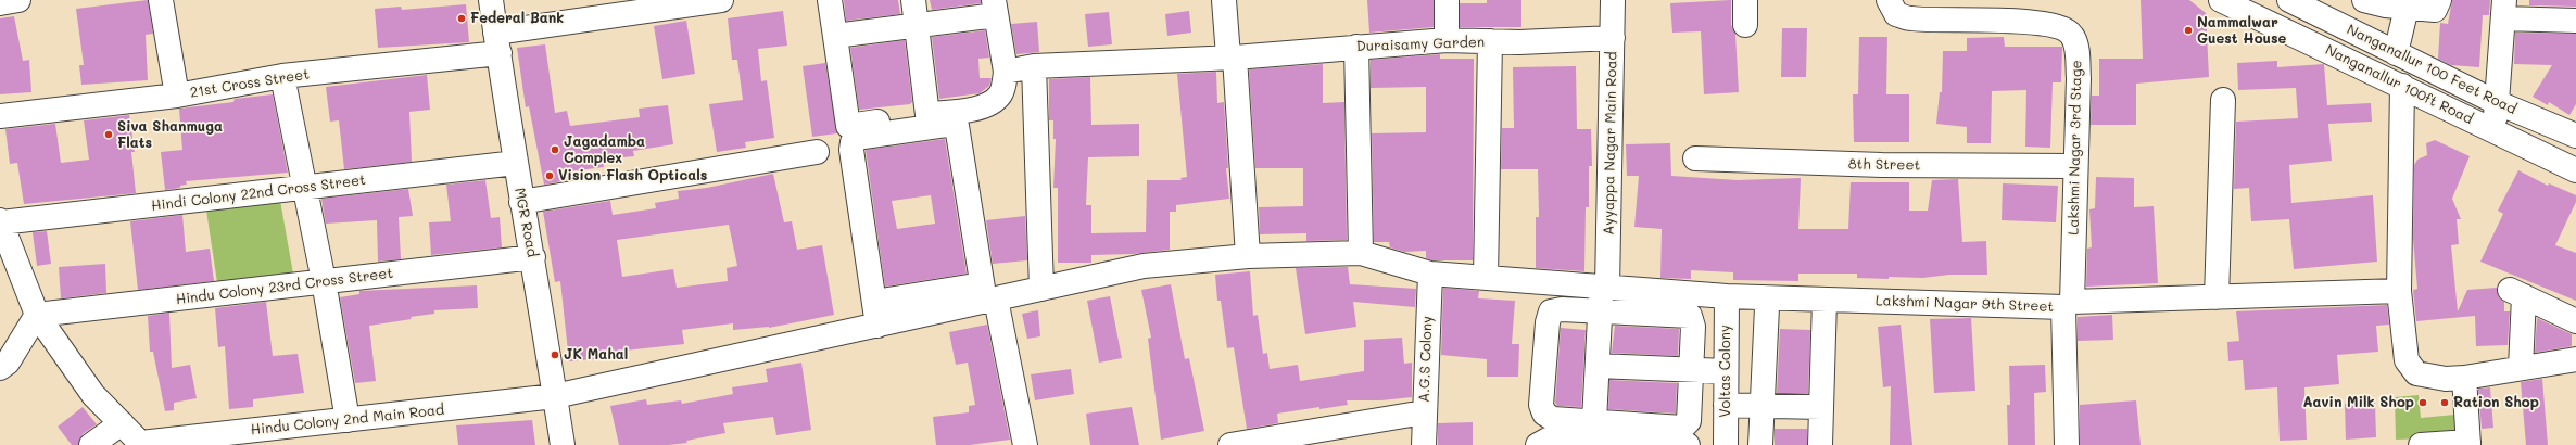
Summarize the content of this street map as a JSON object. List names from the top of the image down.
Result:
{
  "streets": {
    "street": [
      "Duraisamy Garden",
      "Nanganallur 100 Feet Road",
      "21st Cross Street",
      "Nanganallur 100ft Road",
      "Ayyappa Nagar Main Road",
      "Lakshmi Nagar 3rd Stage",
      "8th Street",
      "Hindi Colony 22nd Cross Street",
      "MGR Road",
      "Hindu Colony 23rd Cross Street",
      "Lakshmi Nagar 9th Street",
      "A.G.S Colony",
      "Voltas Colony",
      "Hindu Colony 2nd Main Road"
    ]
  },
  "crossings": [
    ["Duraisamy Garden", "Ayyappa Nagar Main Road"],
    ["21st Cross Street", "MGR Road"],
    ["Ayyappa Nagar Main Road", "Lakshmi Nagar 9th Street"],
    ["Lakshmi Nagar 3rd Stage", "8th Street"],
    ["Lakshmi Nagar 3rd Stage", "Lakshmi Nagar 9th Street"],
    ["Hindi Colony 22nd Cross Street", "MGR Road"],
    ["MGR Road", "Hindu Colony 23rd Cross Street"],
    ["MGR Road", "Hindu Colony 2nd Main Road"],
    ["Lakshmi Nagar 9th Street", "A.G.S Colony"],
    ["Lakshmi Nagar 9th Street", "Voltas Colony"],
    ["Lakshmi Nagar 9th Street", "Hindu Colony 2nd Main Road"]
  ],
  "places": [
    "Federal Bank",
    "Nammalwar Guest House",
    "Siva Shanmuga Flats",
    "Jagadamba Complex",
    "Vision Flash Opticals",
    "JK Mahal",
    "Aavin Milk Shop",
    "Ration Shop"
  ]
}
